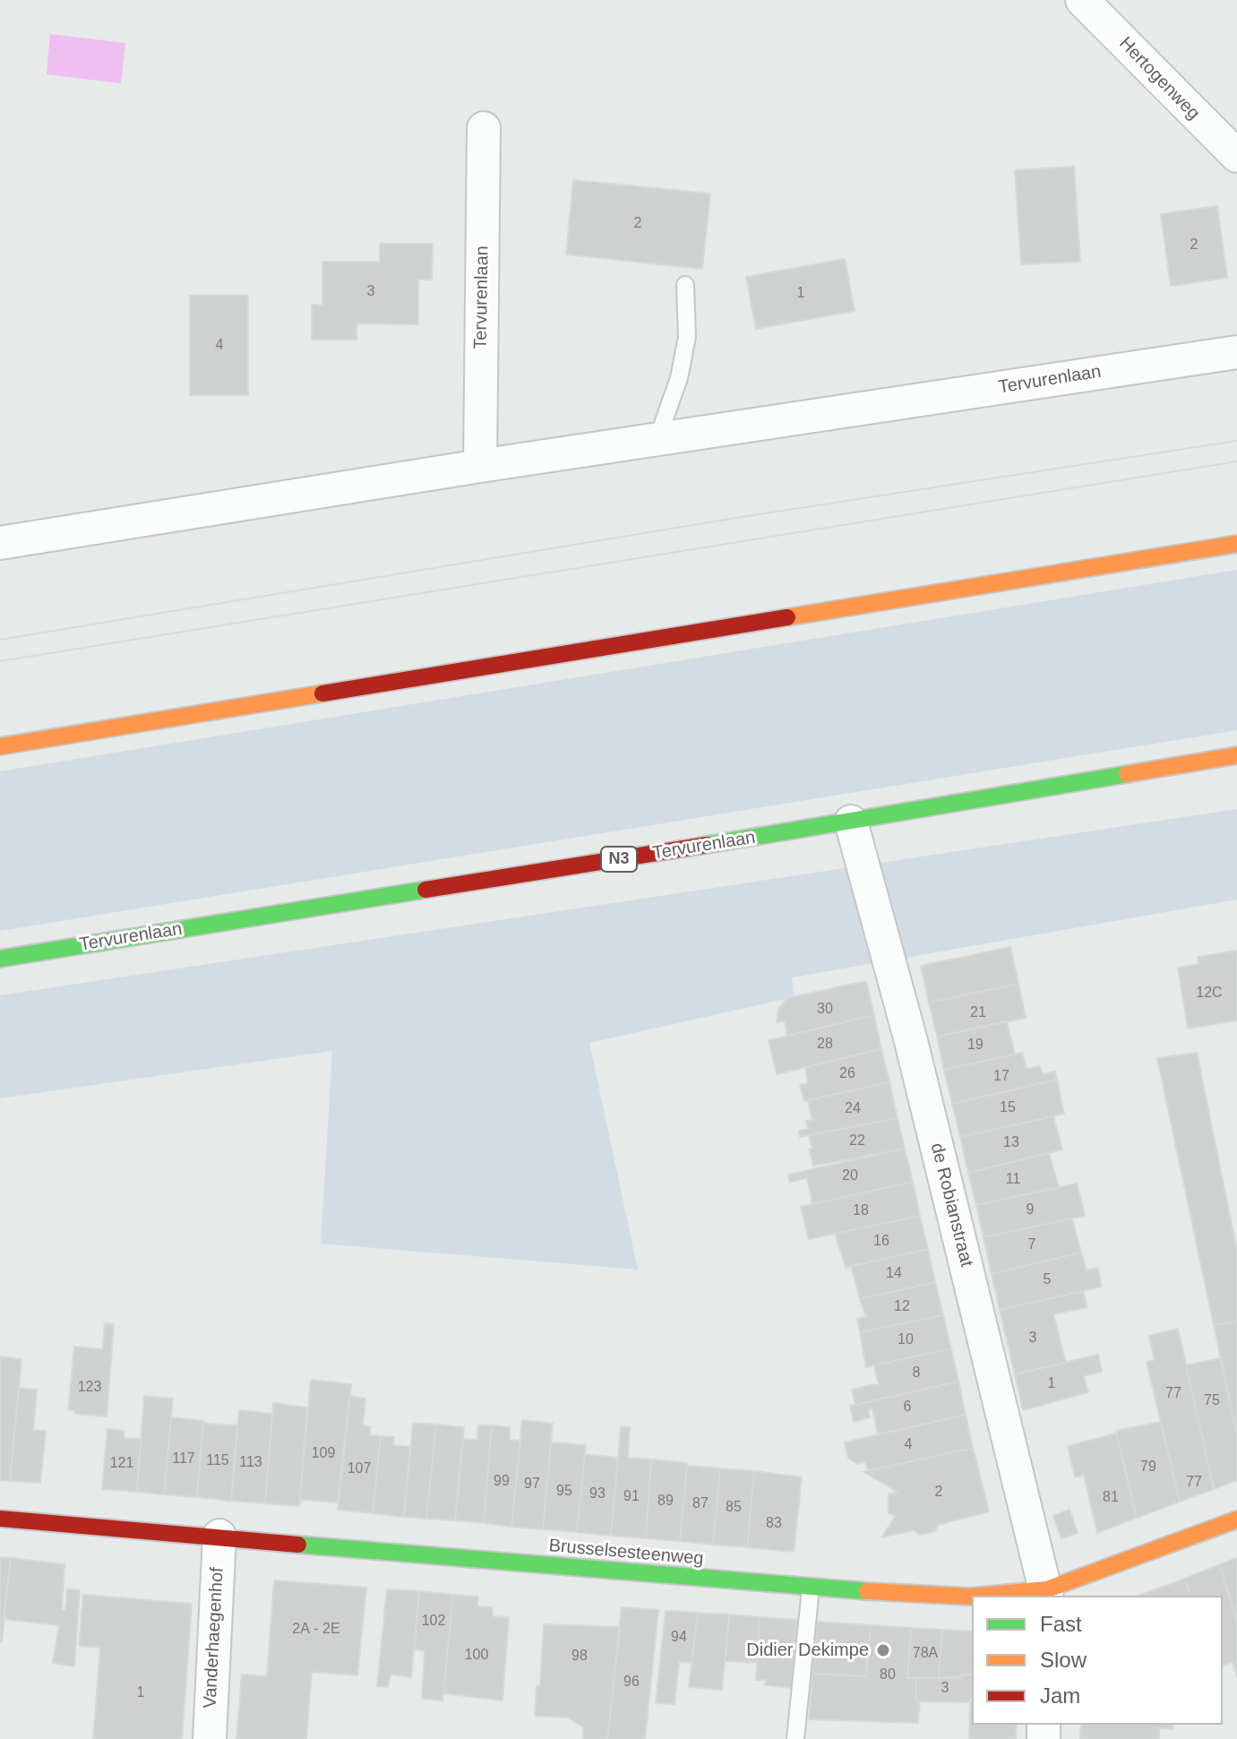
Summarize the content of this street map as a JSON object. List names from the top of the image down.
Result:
{
  "streets": {
    "main road": ["Tervurenlaan", "N3", "Brusselsesteenweg"],
    "street": ["Hertogenweg", "de Robianstraat", "Vanderhaegenhof"]
  },
  "crossings": [
    ["Tervurenlaan", "de Robianstraat"],
    ["de Robianstraat", "Brusselsesteenweg"],
    ["Brusselsesteenweg", "Vanderhaegenhof"]
  ],
  "places": ["Didier Dekimpe"],
  "house_numbers": [
    "2",
    "2",
    "3",
    "1",
    "4",
    "12C",
    "30",
    "21",
    "28",
    "19",
    "26",
    "17",
    "15",
    "24",
    "22",
    "13",
    "20",
    "11",
    "9",
    "18",
    "16",
    "7",
    "14",
    "5",
    "12",
    "3",
    "10",
    "8",
    "1",
    "123",
    "77",
    "75",
    "6",
    "4",
    "109",
    "117",
    "115",
    "113",
    "121",
    "79",
    "107",
    "99",
    "77",
    "97",
    "95",
    "2",
    "93",
    "91",
    "81",
    "89",
    "87",
    "85",
    "83",
    "102",
    "2A - 2E",
    "94",
    "78A",
    "100",
    "98",
    "80",
    "96",
    "3",
    "1"
  ],
  "legend": ["Fast", "Slow", "Jam"]
}
